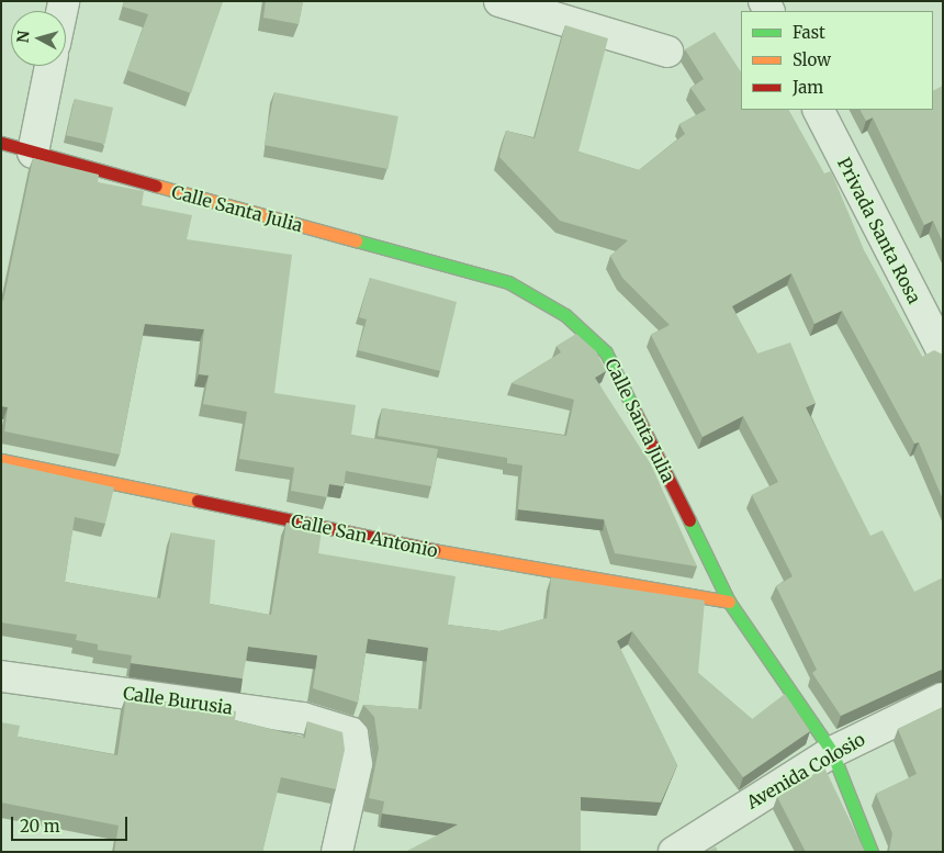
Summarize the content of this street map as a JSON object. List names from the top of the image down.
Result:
{
  "streets": {
    "street": [
      "Calle Santa Julia",
      "Privada Santa Rosa",
      "Calle San Antonio",
      "Calle Burusia",
      "Avenida Colosio"
    ]
  },
  "crossings": [
    ["Calle Santa Julia", "Calle San Antonio"],
    ["Calle Santa Julia", "Avenida Colosio"]
  ],
  "legend": ["Fast", "Slow", "Jam"],
  "scale_bar": "20 m",
  "north": "left"
}
